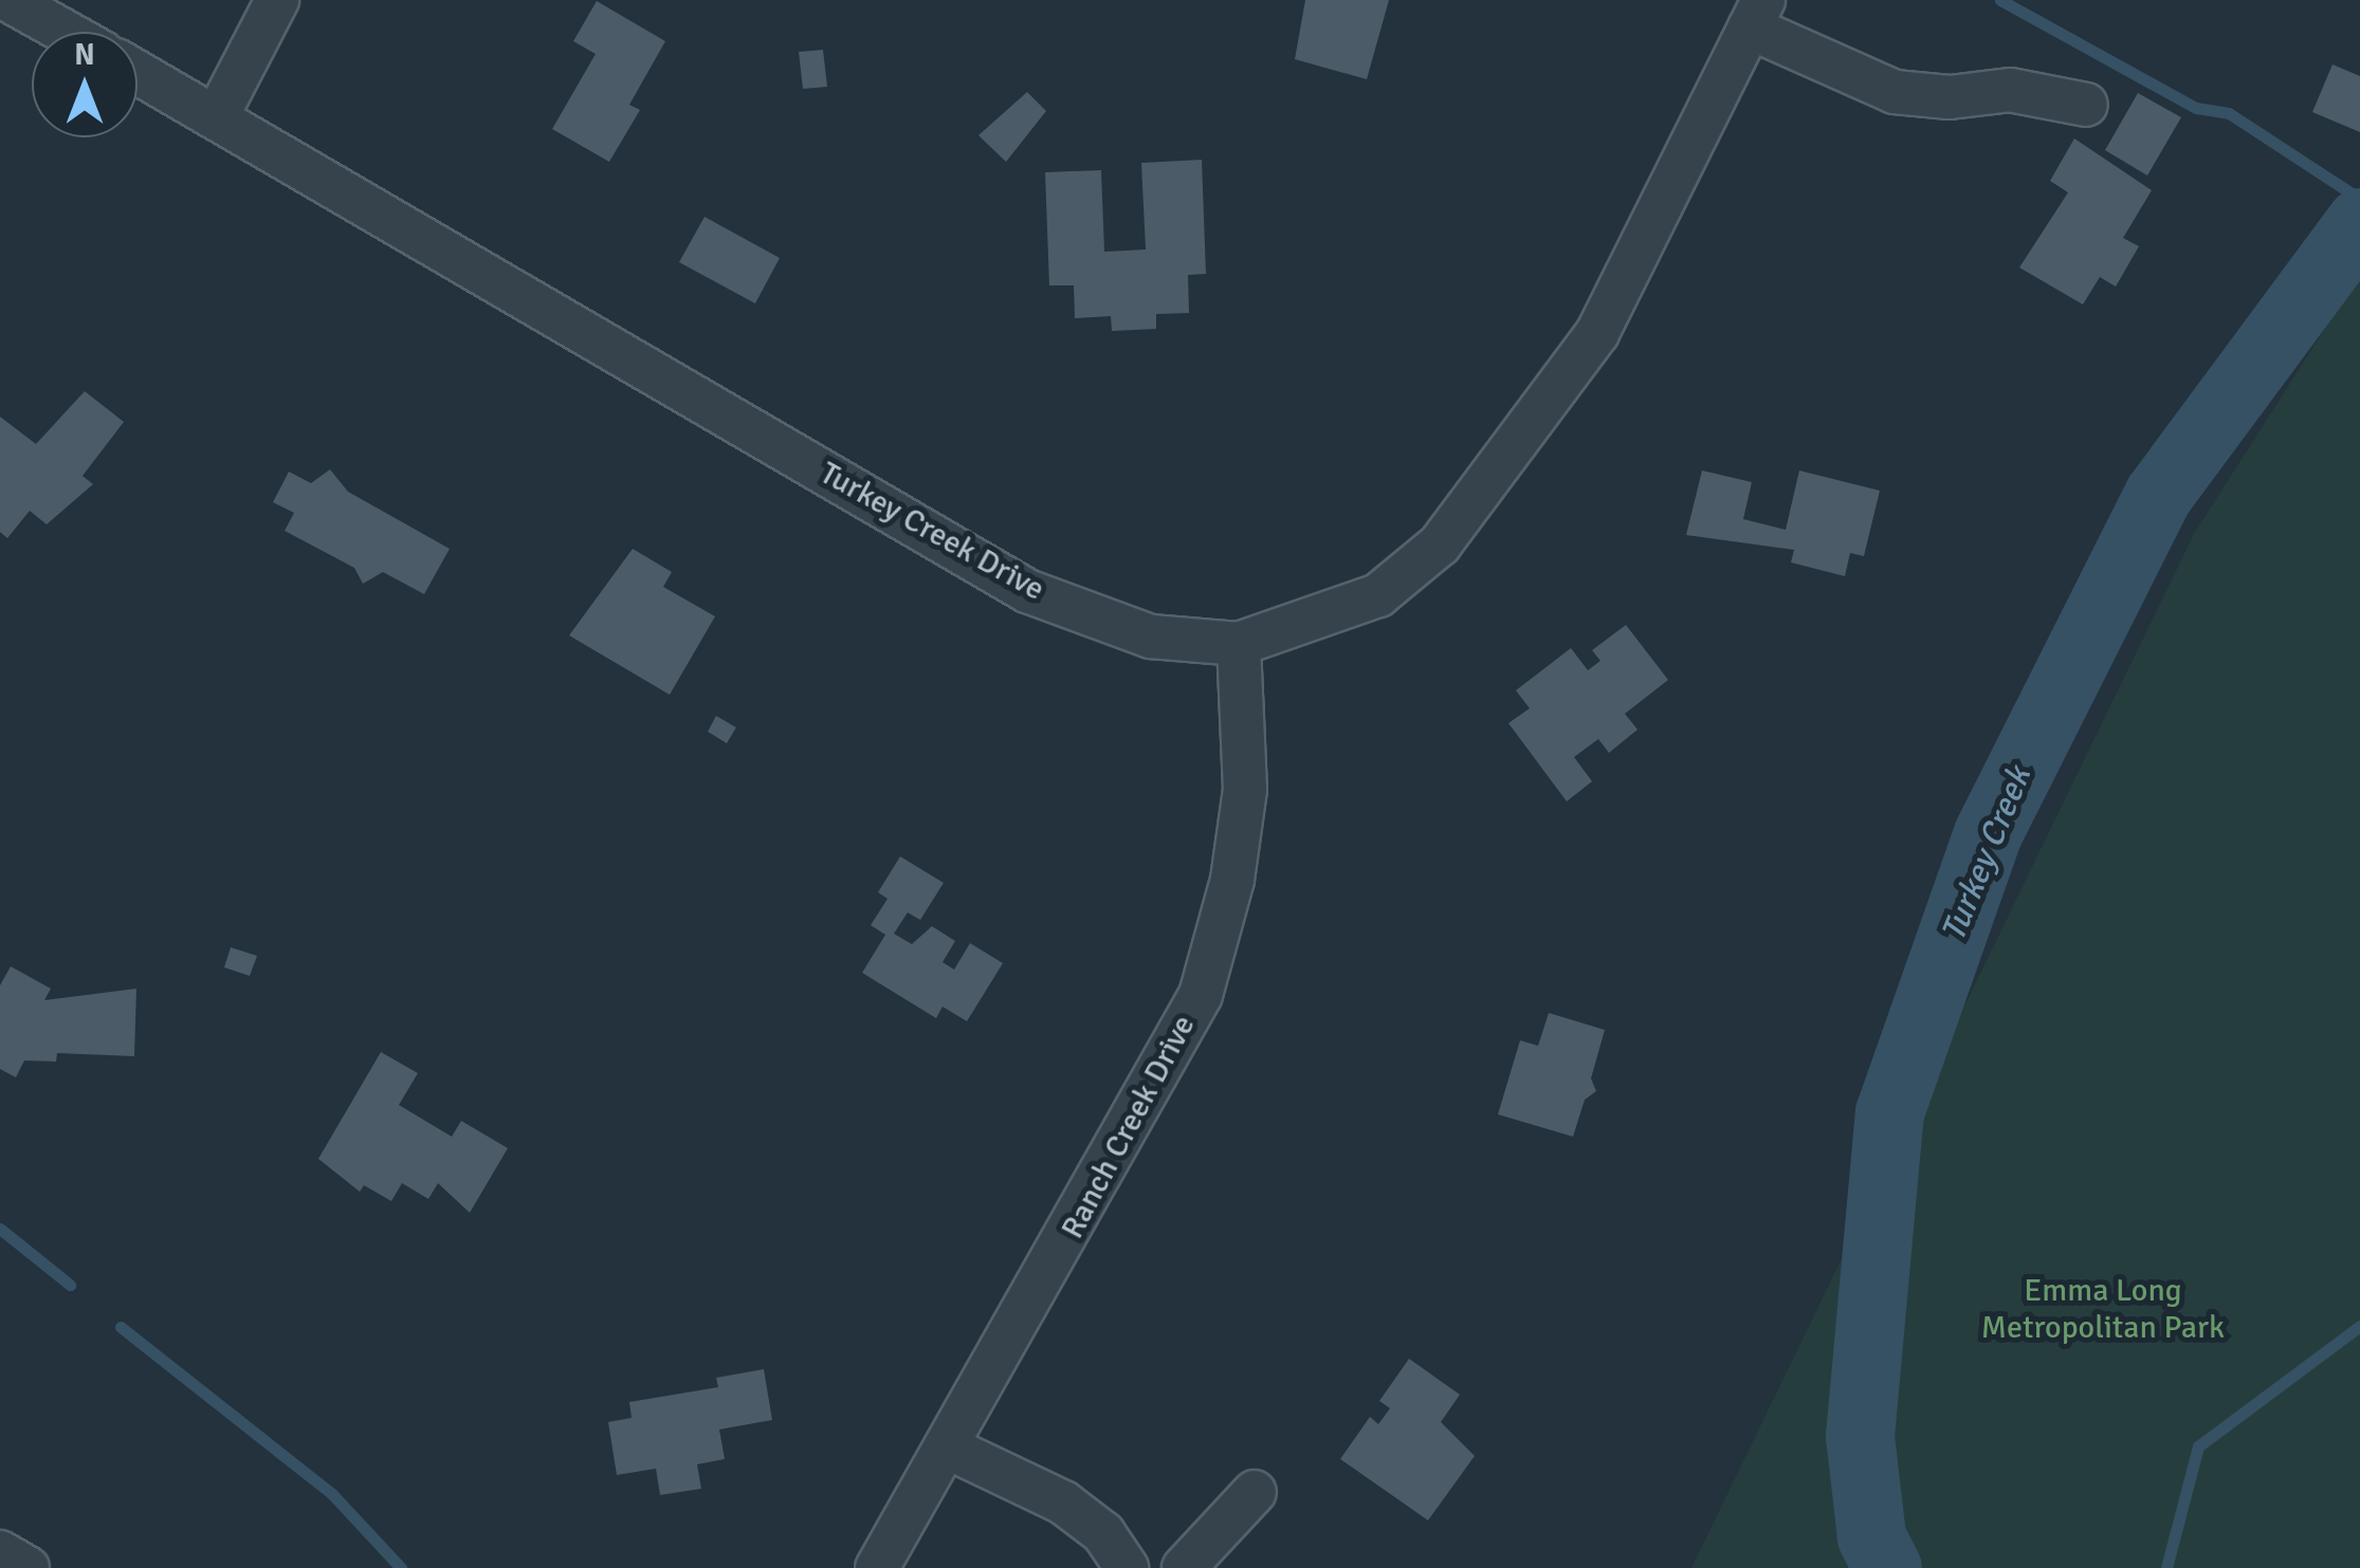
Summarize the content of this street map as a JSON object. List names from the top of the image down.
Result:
{
  "streets": {
    "street": ["Turkey Creek Drive", "Ranch Creek Drive"]
  },
  "crossings": [
    ["Turkey Creek Drive", "Ranch Creek Drive"]
  ],
  "water": ["Turkey Creek"],
  "parks": ["Emma Long Metropolitan Park"],
  "north": "top"
}
